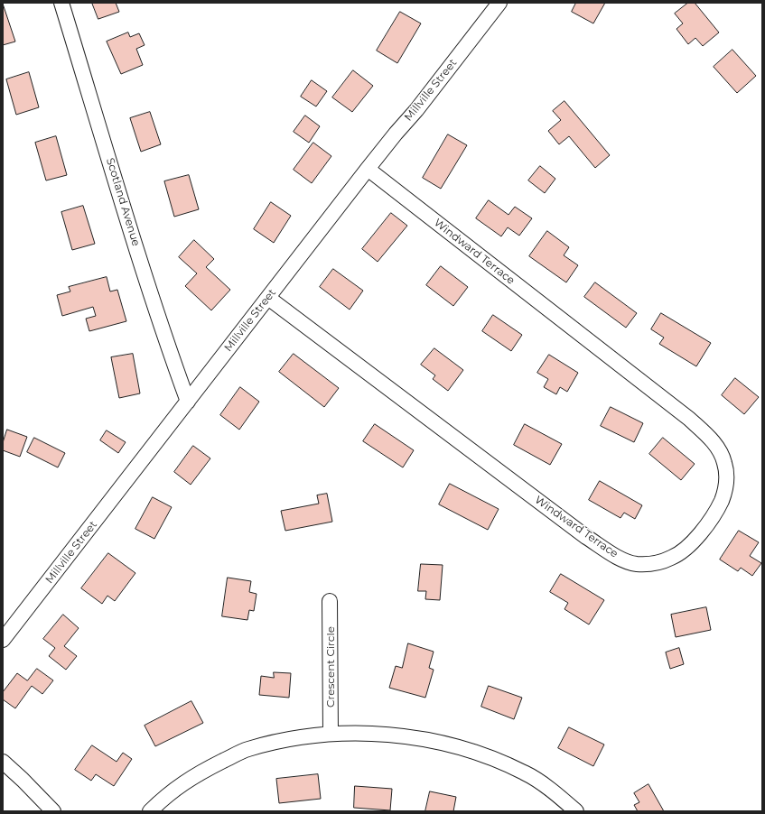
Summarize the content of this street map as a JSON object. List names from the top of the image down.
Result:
{
  "streets": {
    "street": [
      "Millville Street",
      "Scotland Avenue",
      "Windward Terrace",
      "Crescent Circle"
    ]
  },
  "crossings": [
    ["Millville Street", "Scotland Avenue"],
    ["Millville Street", "Windward Terrace"]
  ]
}
